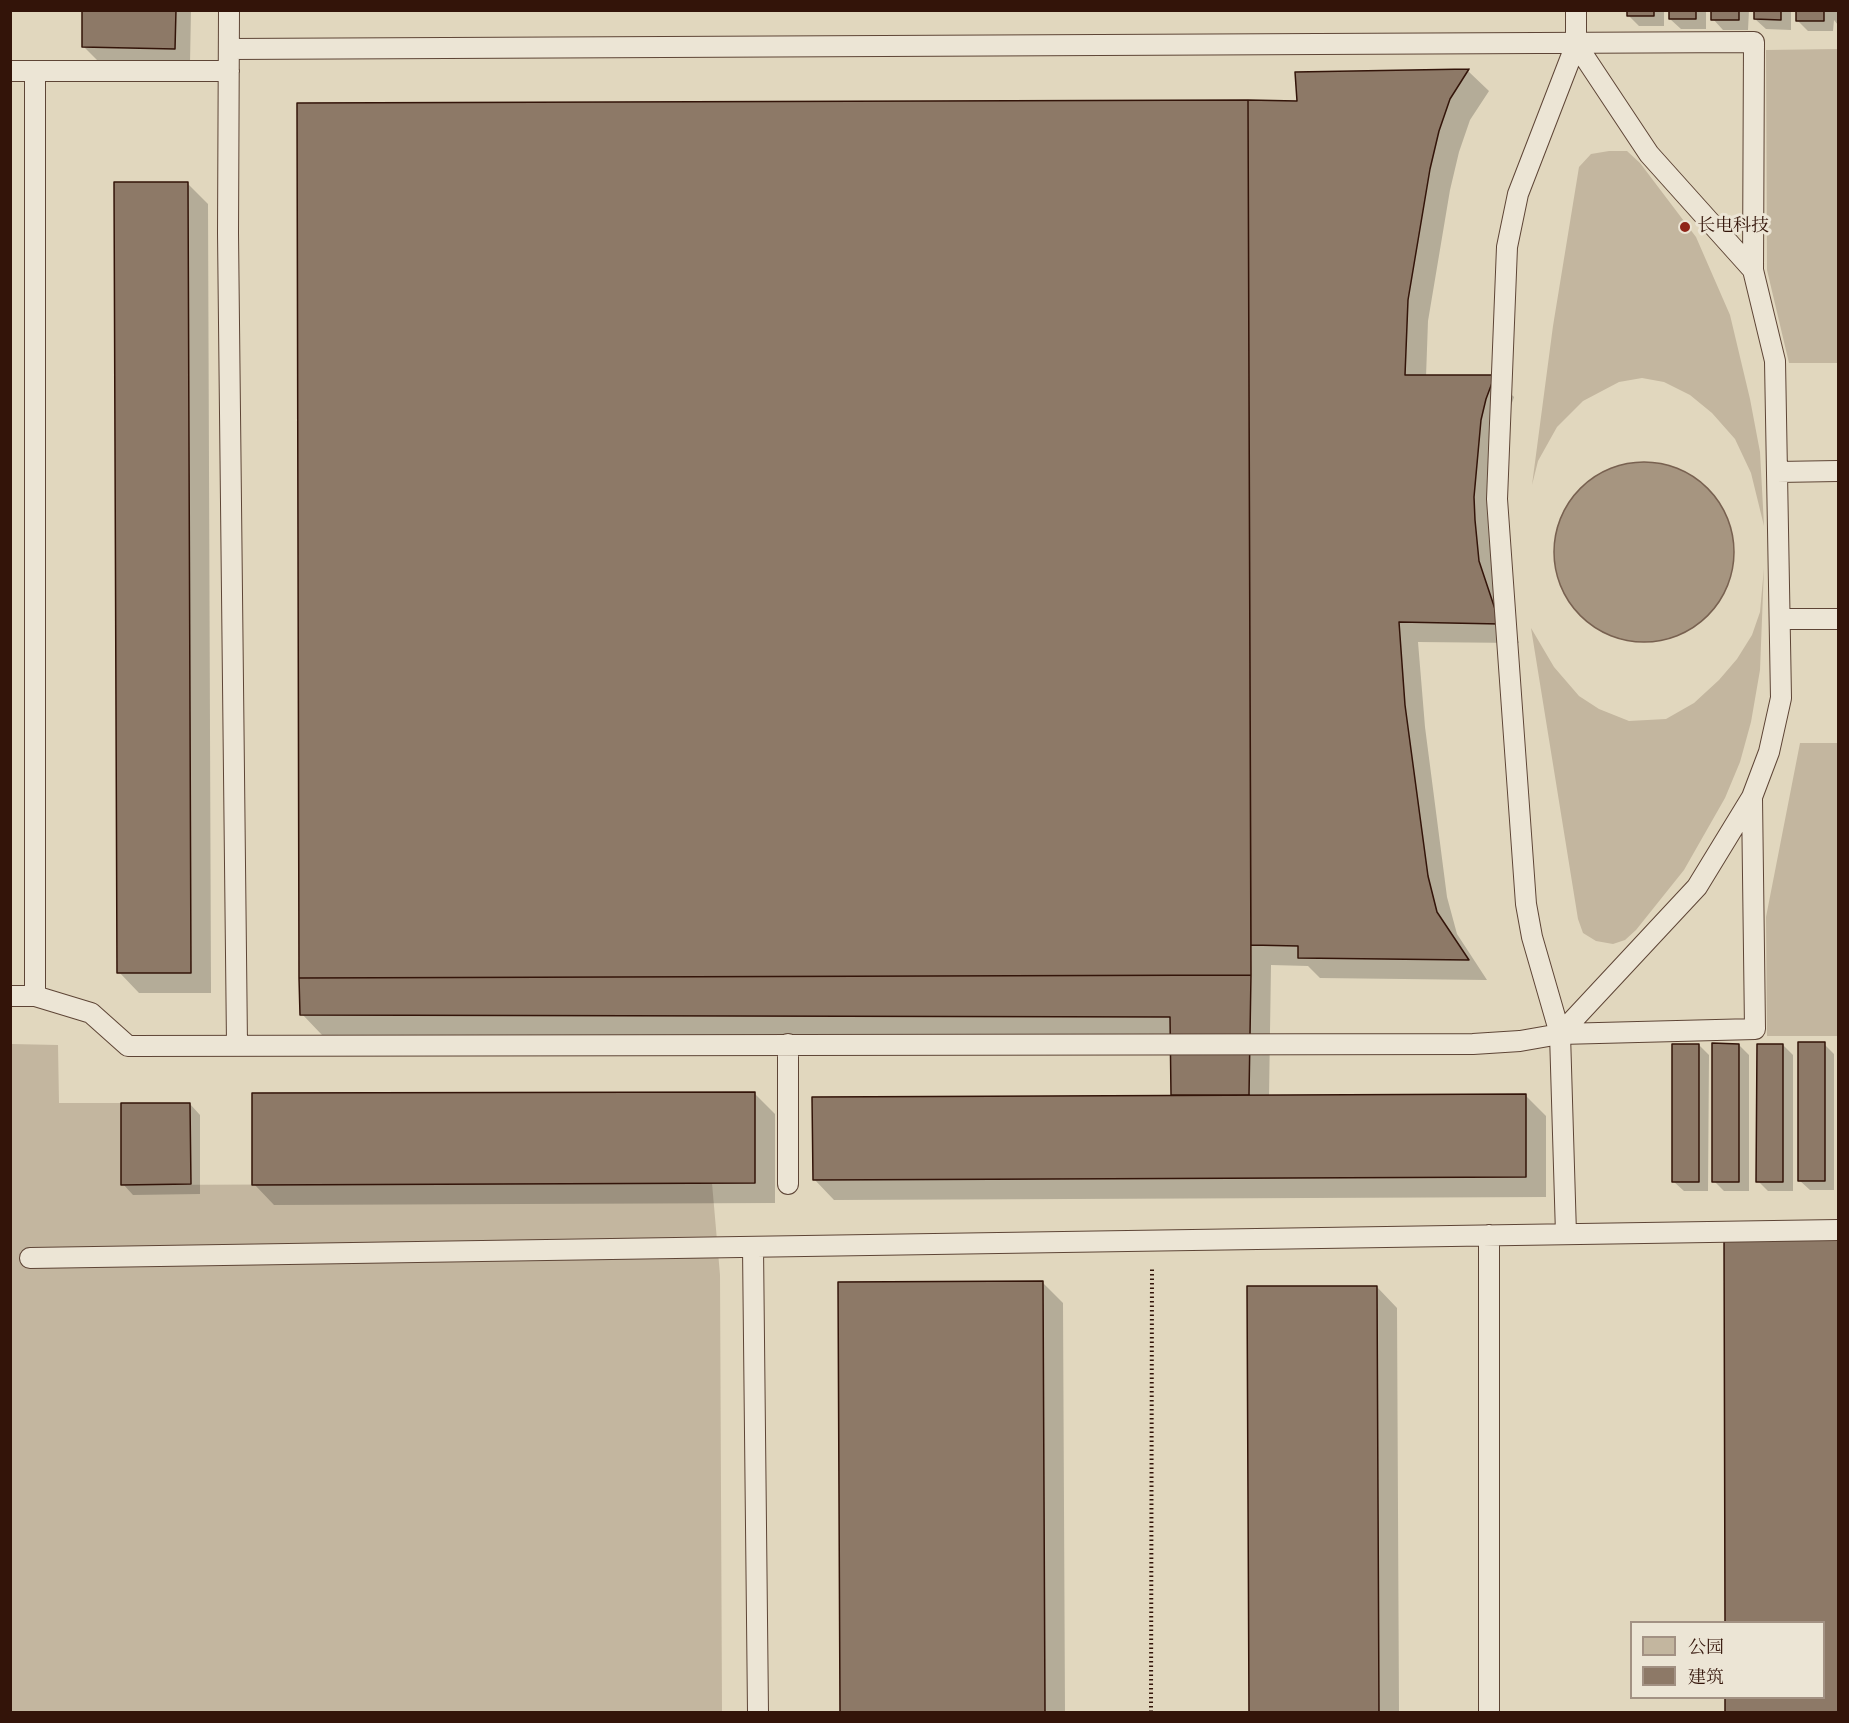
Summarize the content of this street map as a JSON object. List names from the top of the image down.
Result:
{
  "places": ["长电科技"],
  "legend": ["公园", "建筑"]
}
